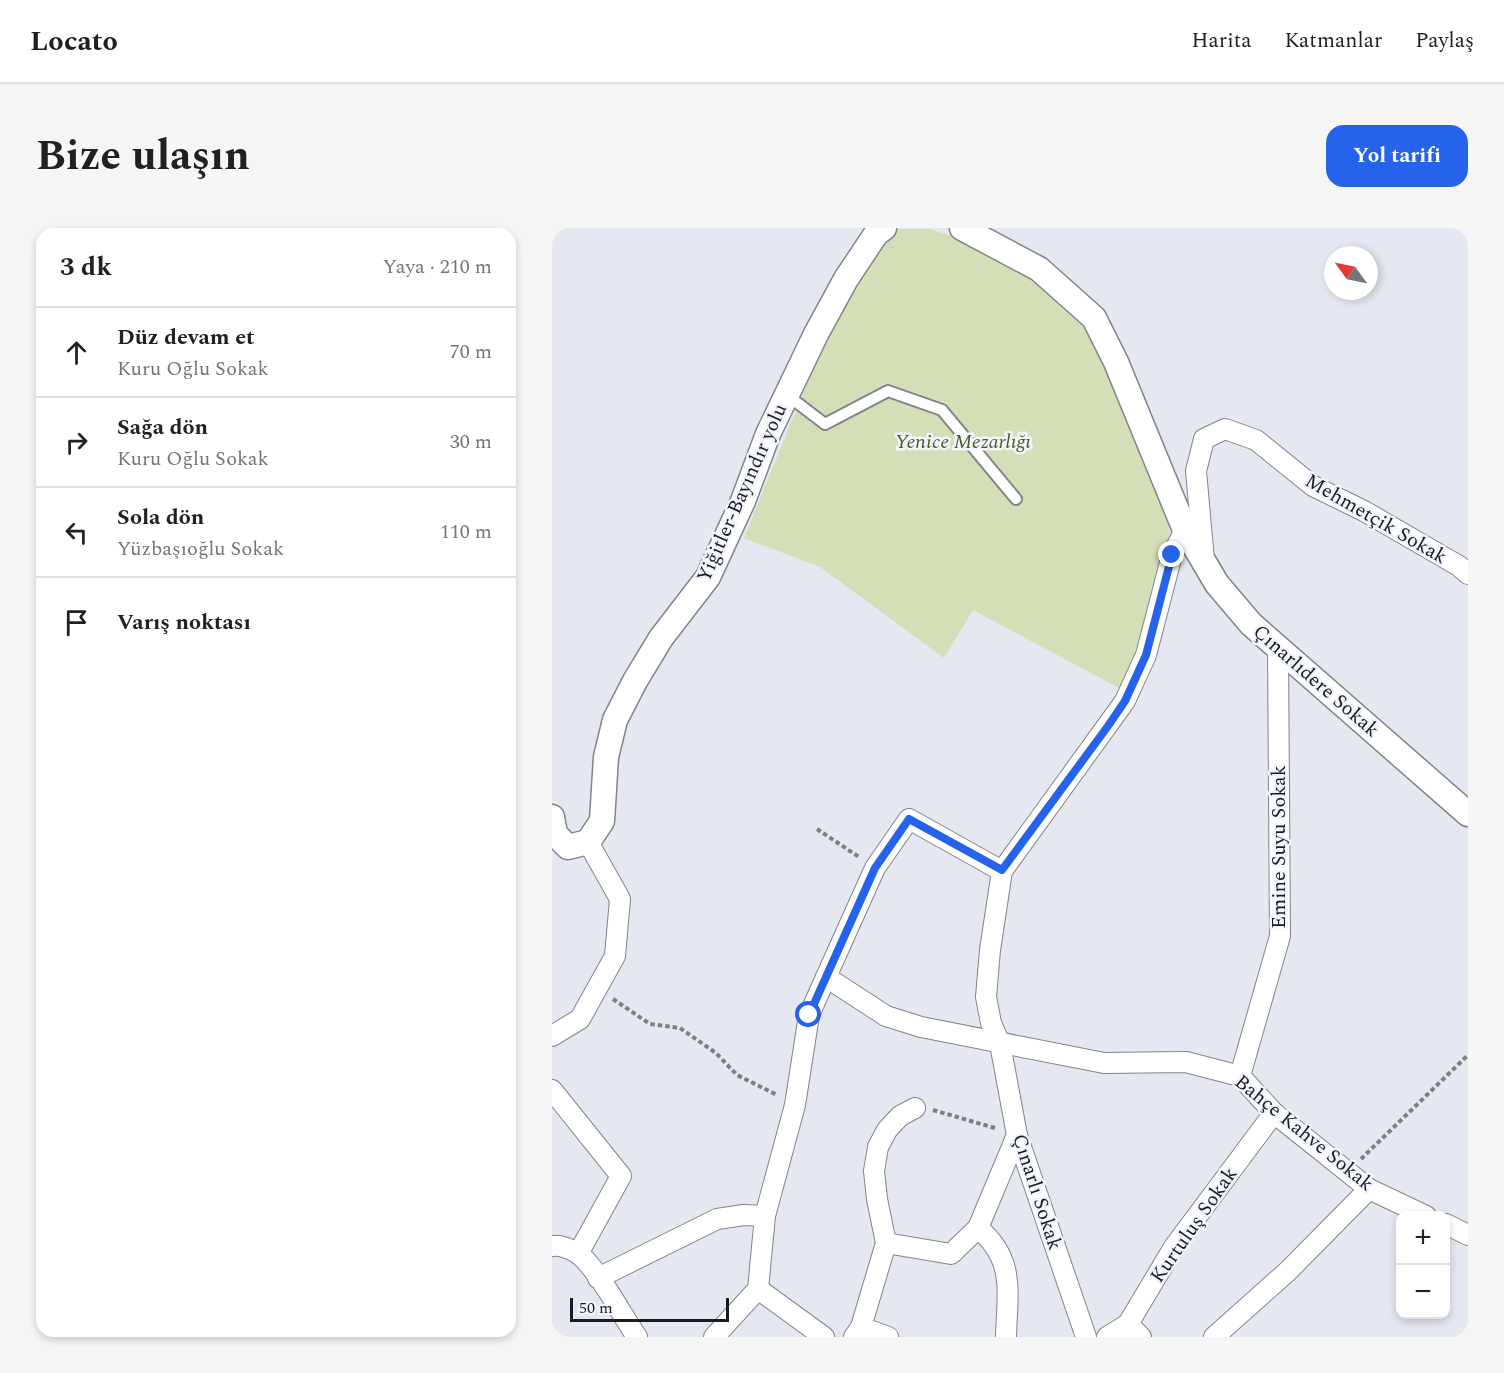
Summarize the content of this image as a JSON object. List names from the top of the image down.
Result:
{
  "streets": {
    "street": [
      "Yiğitler-Bayındır yolu",
      "Mehmetçik Sokak",
      "Çınarlıdere Sokak",
      "Emine Suyu Sokak",
      "Bahçe Kahve Sokak",
      "Çınarlı Sokak",
      "Kurtuluş Sokak"
    ]
  },
  "crossings": [
    ["Mehmetçik Sokak", "Çınarlıdere Sokak"],
    ["Çınarlıdere Sokak", "Emine Suyu Sokak"],
    ["Emine Suyu Sokak", "Bahçe Kahve Sokak"],
    ["Bahçe Kahve Sokak", "Çınarlı Sokak"],
    ["Bahçe Kahve Sokak", "Kurtuluş Sokak"]
  ],
  "parks": ["Yenice Mezarlığı"],
  "scale_bar": "50 m",
  "north": "top left",
  "page": {
    "header": "Locato",
    "nav": ["Harita", "Katmanlar", "Paylaş"],
    "title": "Bize ulaşın",
    "buttons": "Yol tarifi",
    "heading": ["3 dk", "Yaya · 210 m"],
    "list": [
      ["Düz devam et", "Kuru Oğlu Sokak", "70 m"],
      ["Sağa dön", "Kuru Oğlu Sokak", "30 m"],
      ["Sola dön", "Yüzbaşıoğlu Sokak", "110 m"],
      "Varış noktası"
    ],
    "map_buttons": ["+", "−"],
    "scale": "50 m"
  }
}
